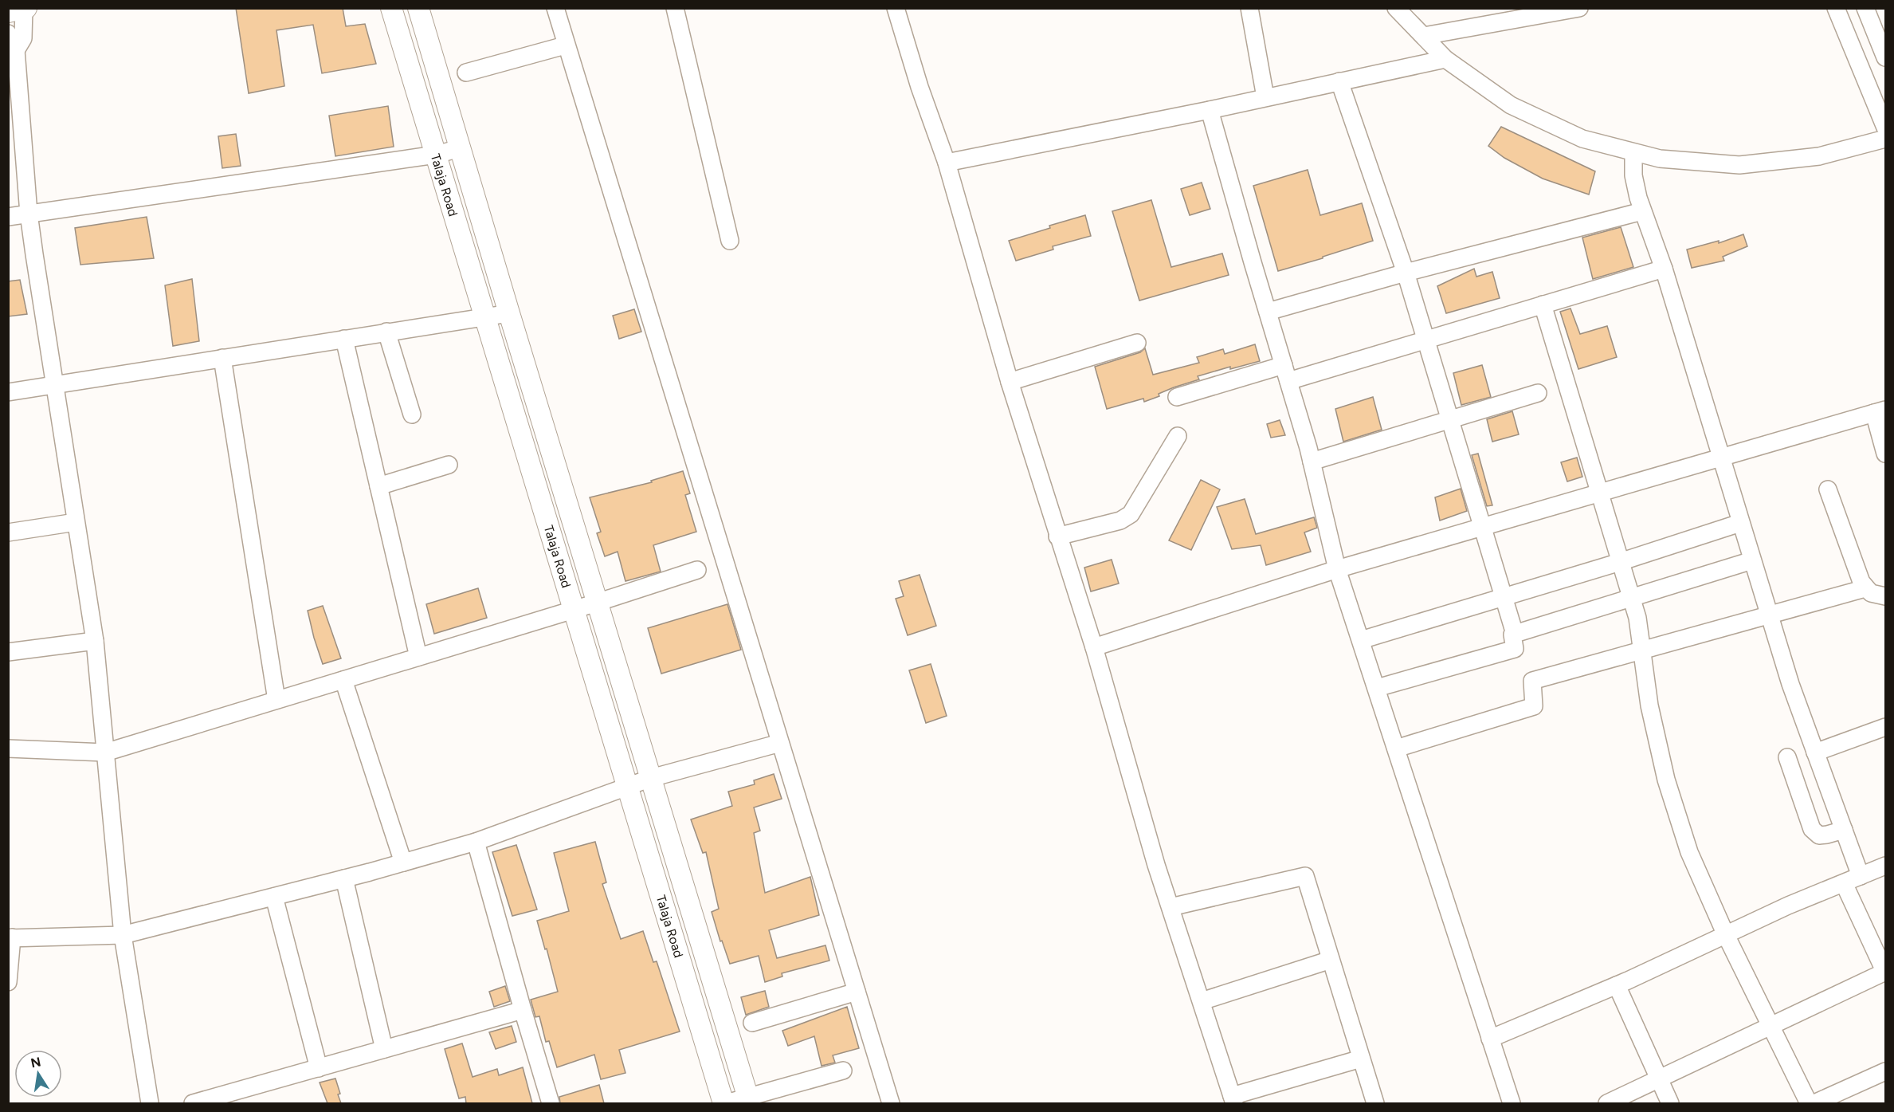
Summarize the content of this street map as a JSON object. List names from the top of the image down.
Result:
{
  "streets": {
    "main road": ["Talaja Road"]
  },
  "north": "top"
}
